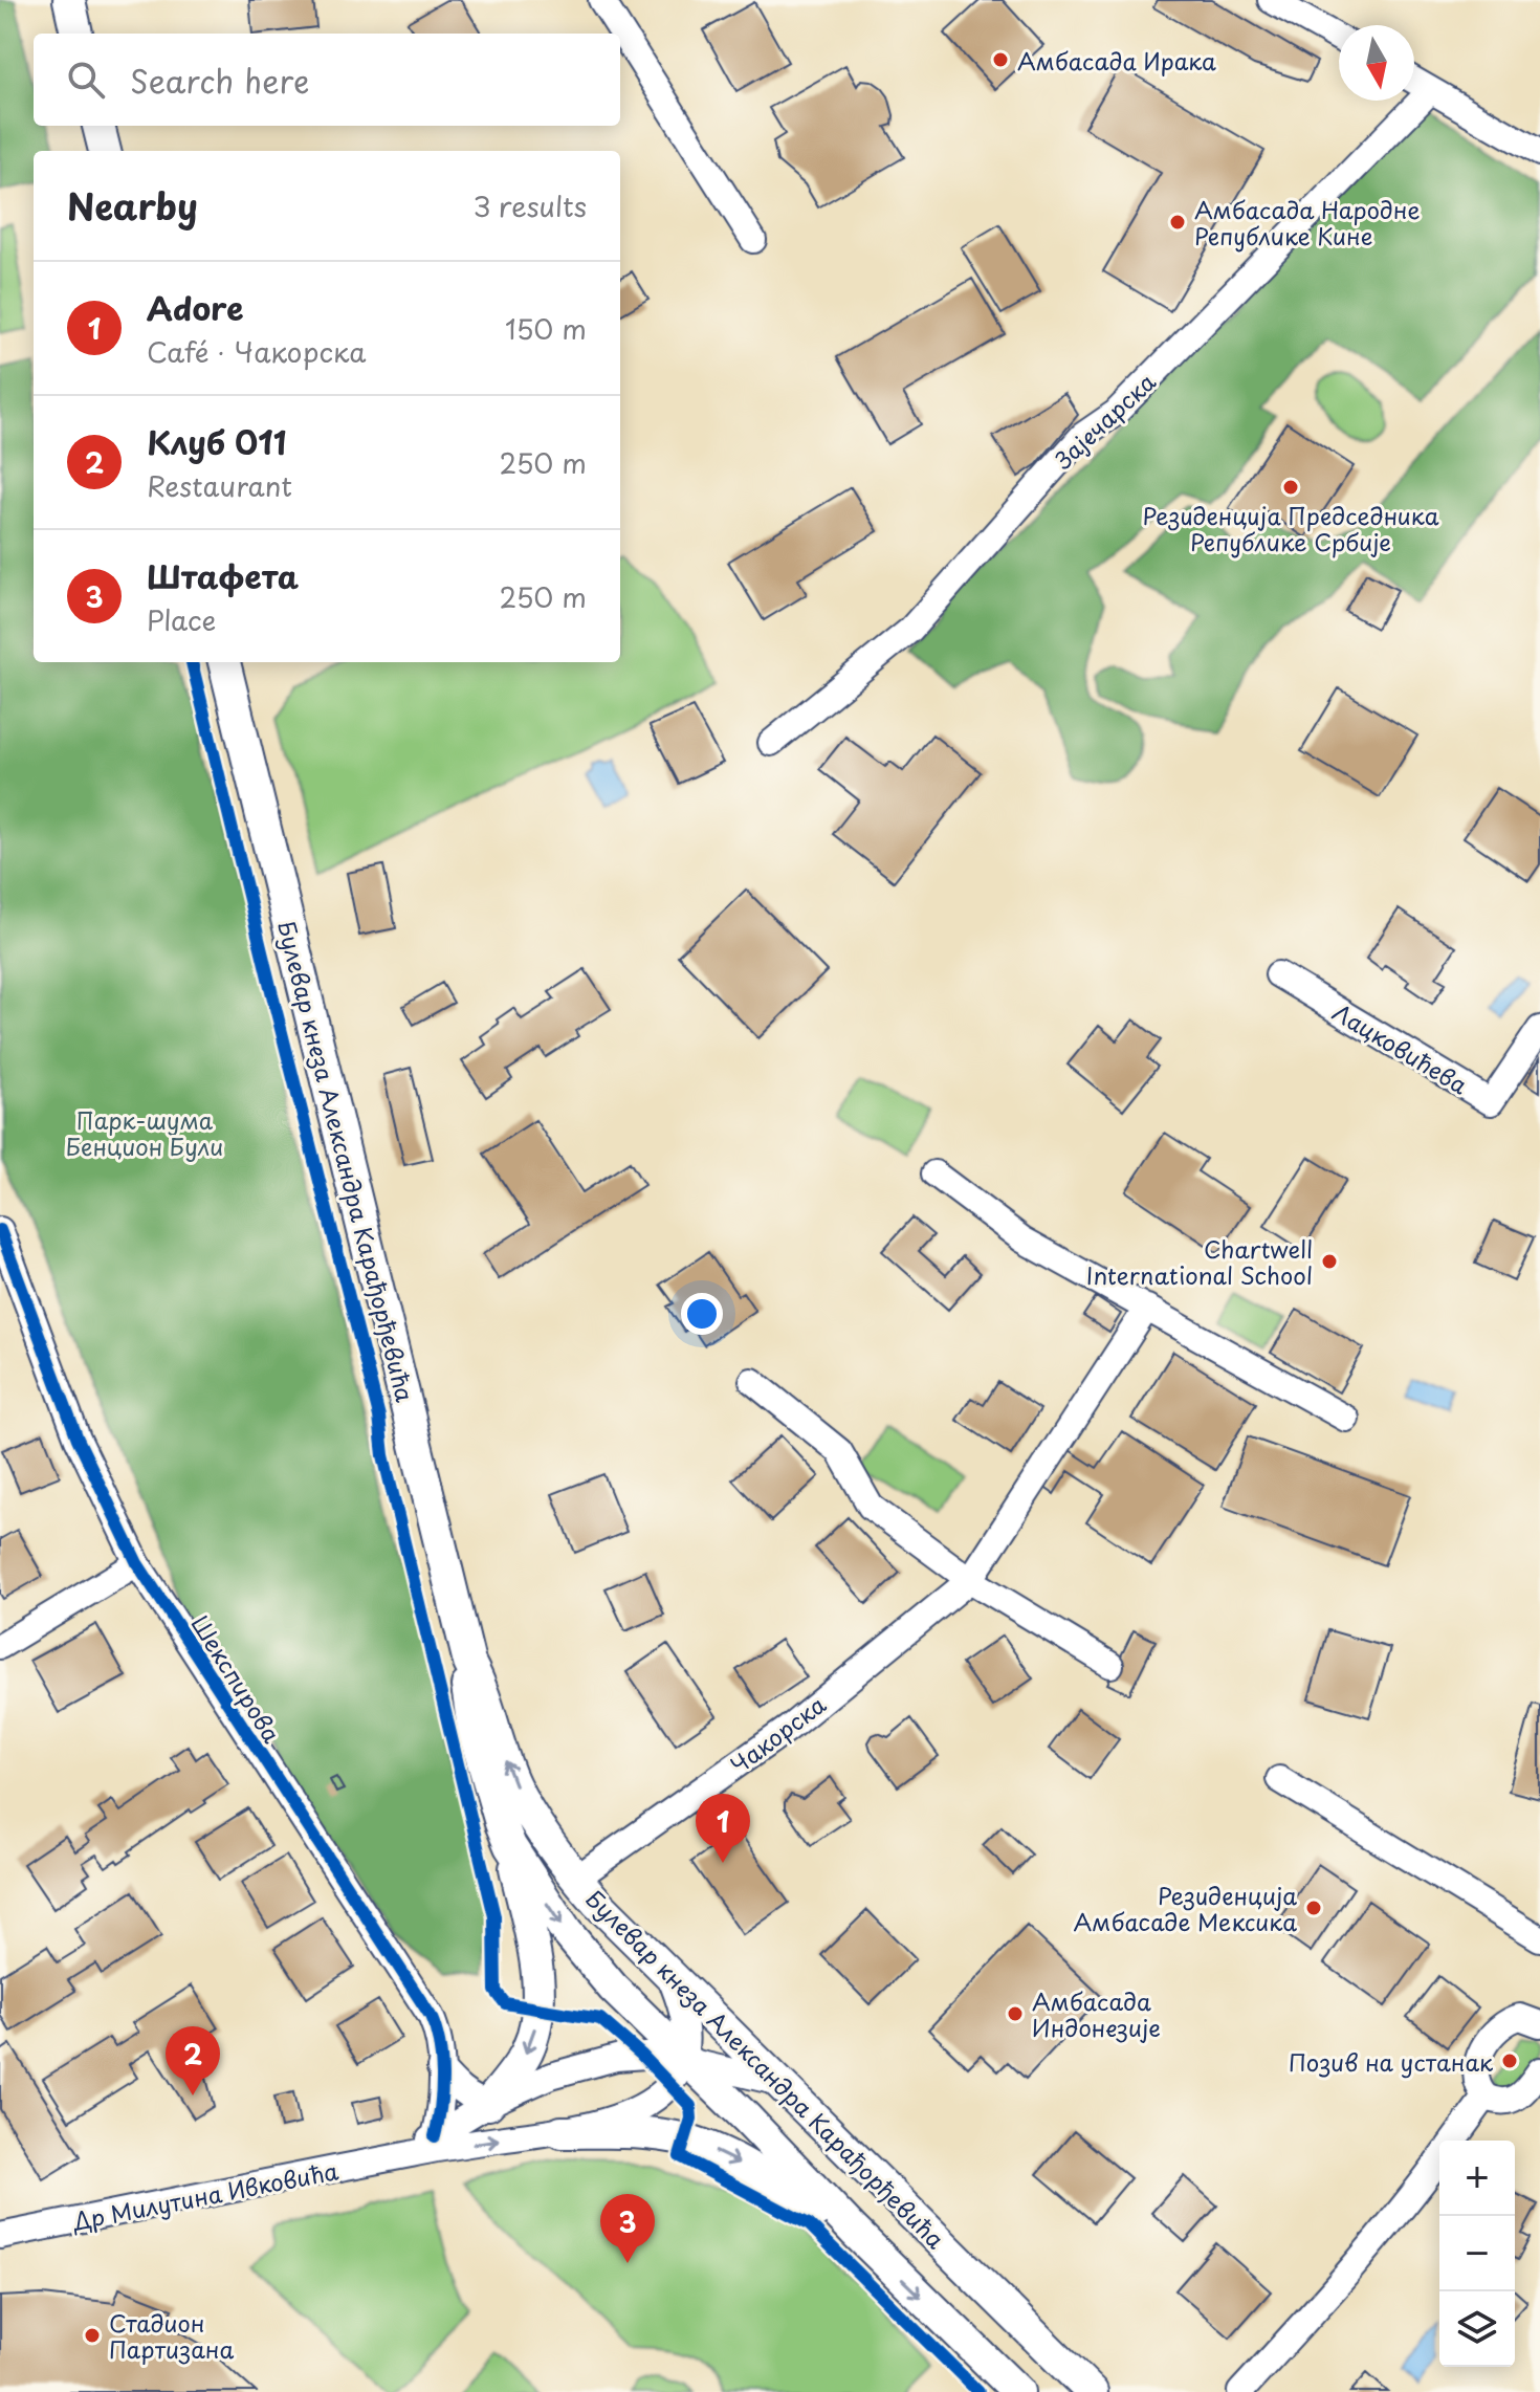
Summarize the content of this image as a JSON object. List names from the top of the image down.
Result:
{
  "streets": {
    "main road": ["Булевар кнеза Александра Карађорђевића"],
    "street": [
      "Зајечарска",
      "Лацковићева",
      "Шекспирова",
      "Чакорска",
      "Др Милутина Ивковића"
    ]
  },
  "crossings": [
    ["Булевар кнеза Александра Карађорђевића", "Чакорска"],
    ["Булевар кнеза Александра Карађорђевића", "Др Милутина Ивковића"],
    ["Шекспирова", "Др Милутина Ивковића"]
  ],
  "parks": ["Парк-шума Бенцион Були"],
  "places": [
    "Амбасада Ирака",
    "Амбасада Народне Републике Кине",
    "Резиденција Председника Републике Србије",
    "Chartwell International School",
    "Резиденција Амбасаде Мексика",
    "Амбасада Индонезије",
    "Позив на устанак",
    "Стадион Партизана"
  ],
  "north": "bottom",
  "page": {
    "search": "Search here",
    "heading": ["Nearby", "3 results"],
    "list": [
      {
        "mark": "1",
        "name": "Adore",
        "note": "Café · Чакорска",
        "value": "150 m"
      },
      {
        "mark": "2",
        "name": "Клуб 011",
        "note": "Restaurant",
        "value": "250 m"
      },
      {
        "mark": "3",
        "name": "Штафета",
        "note": "Place",
        "value": "250 m"
      }
    ],
    "pins": ["1", "2", "3"],
    "map_buttons": ["+", "−"]
  }
}
